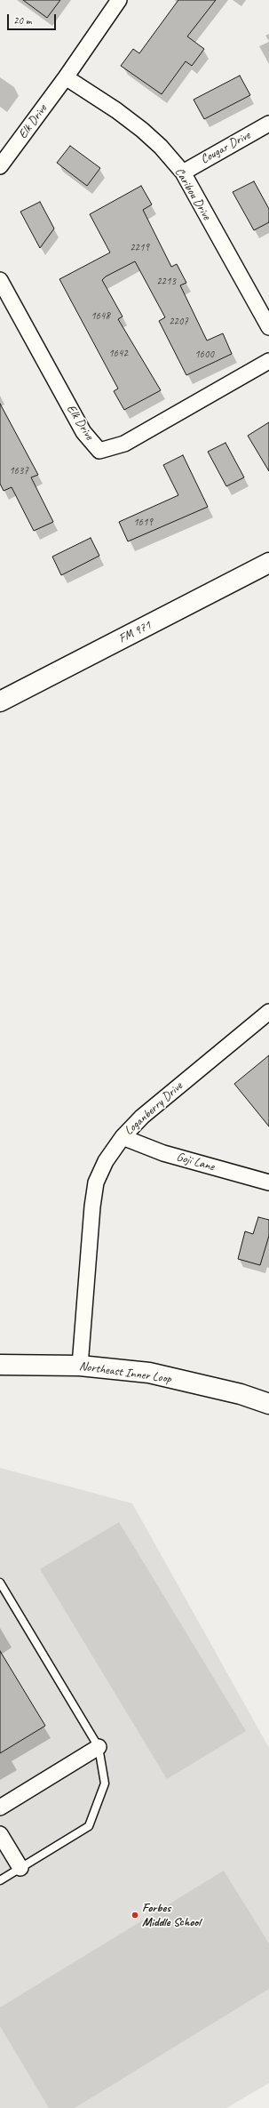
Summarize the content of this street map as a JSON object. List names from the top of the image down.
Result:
{
  "streets": {
    "main road": ["FM 971", "Northeast Inner Loop"],
    "street": [
      "Elk Drive",
      "Cougar Drive",
      "Caribou Drive",
      "Loganberry Drive",
      "Goji Lane"
    ]
  },
  "crossings": [
    ["Elk Drive", "Caribou Drive"],
    ["Cougar Drive", "Caribou Drive"],
    ["Loganberry Drive", "Goji Lane"],
    ["Loganberry Drive", "Northeast Inner Loop"]
  ],
  "places": ["Forbes Middle School"],
  "house_numbers": [
    "2219",
    "2213",
    "1648",
    "2207",
    "1642",
    "1600",
    "1637",
    "1619"
  ],
  "scale_bar": "20 m"
}
